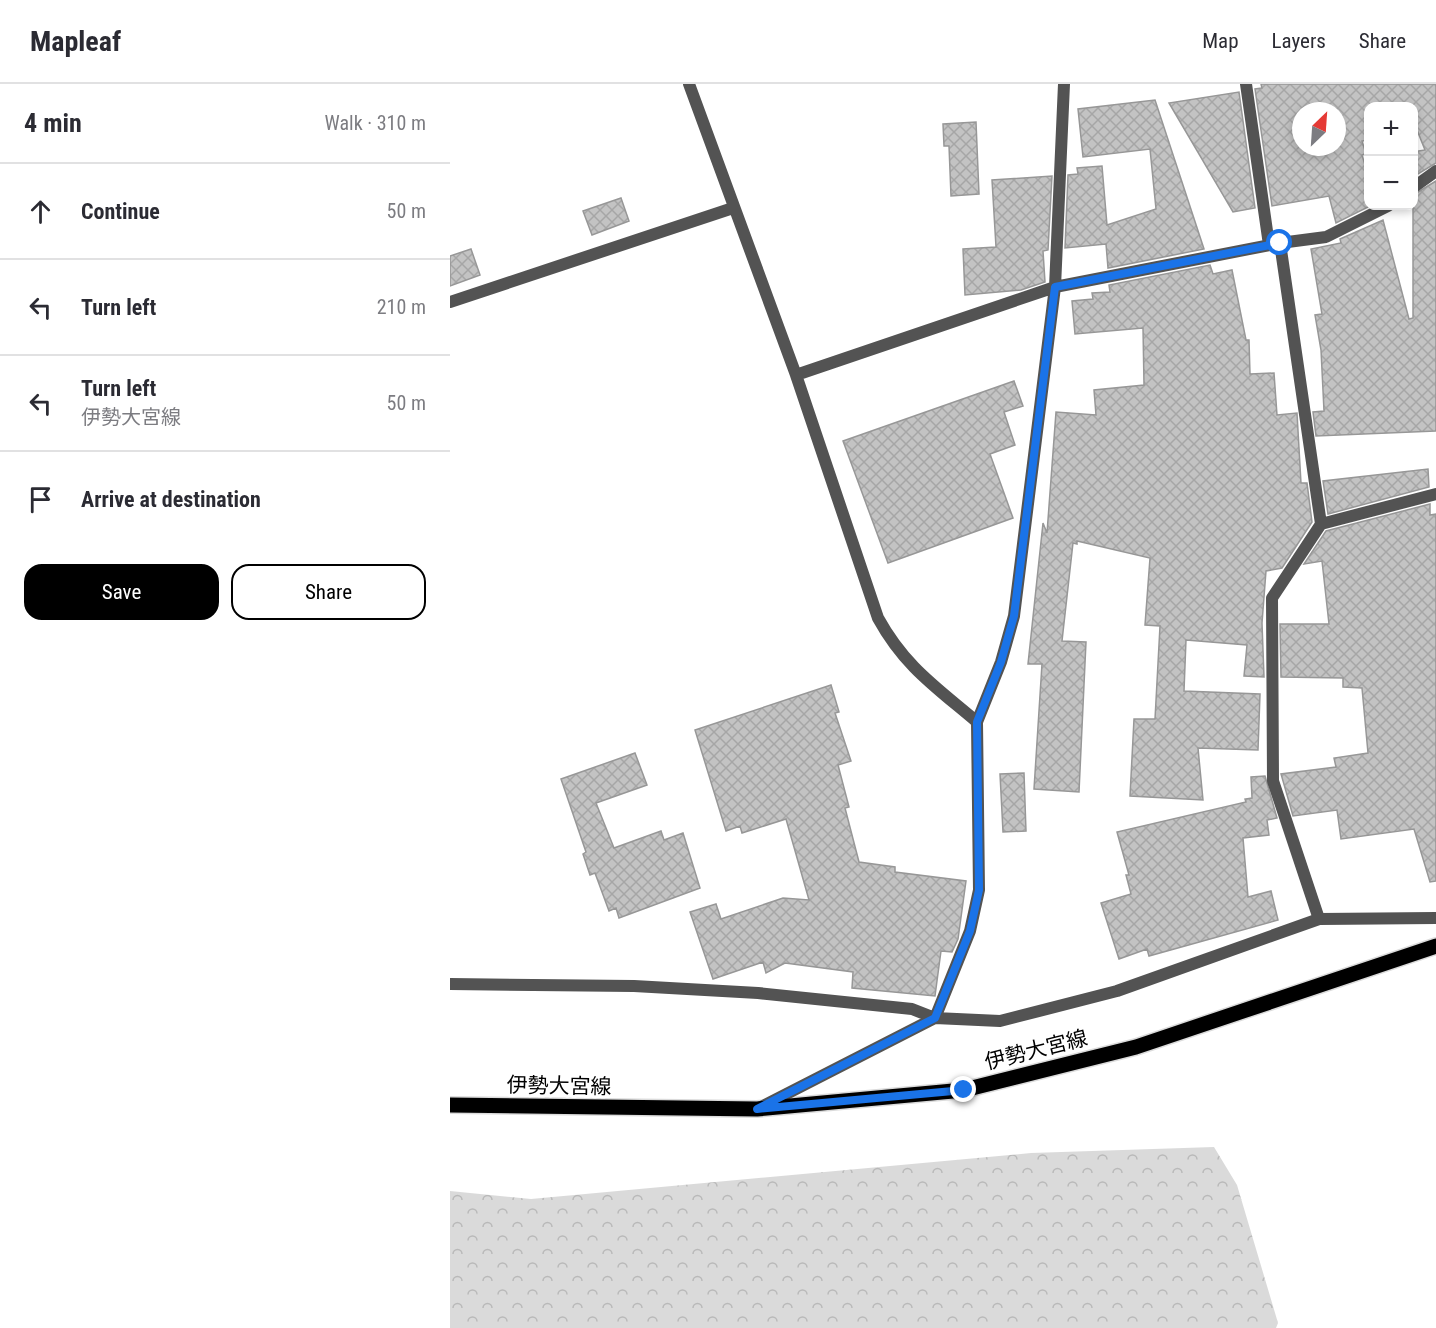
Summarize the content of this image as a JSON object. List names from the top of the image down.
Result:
{
  "streets": {
    "main road": ["伊勢大宮線"]
  },
  "north": "top right",
  "page": {
    "header": "Mapleaf",
    "nav": ["Map", "Layers", "Share"],
    "heading": ["4 min", "Walk · 310 m"],
    "map_buttons": ["+", "−"],
    "list": [
      ["Continue", "50 m"],
      ["Turn left", "210 m"],
      ["Turn left", "伊勢大宮線", "50 m"],
      "Arrive at destination"
    ],
    "buttons": ["Save", "Share"]
  }
}
